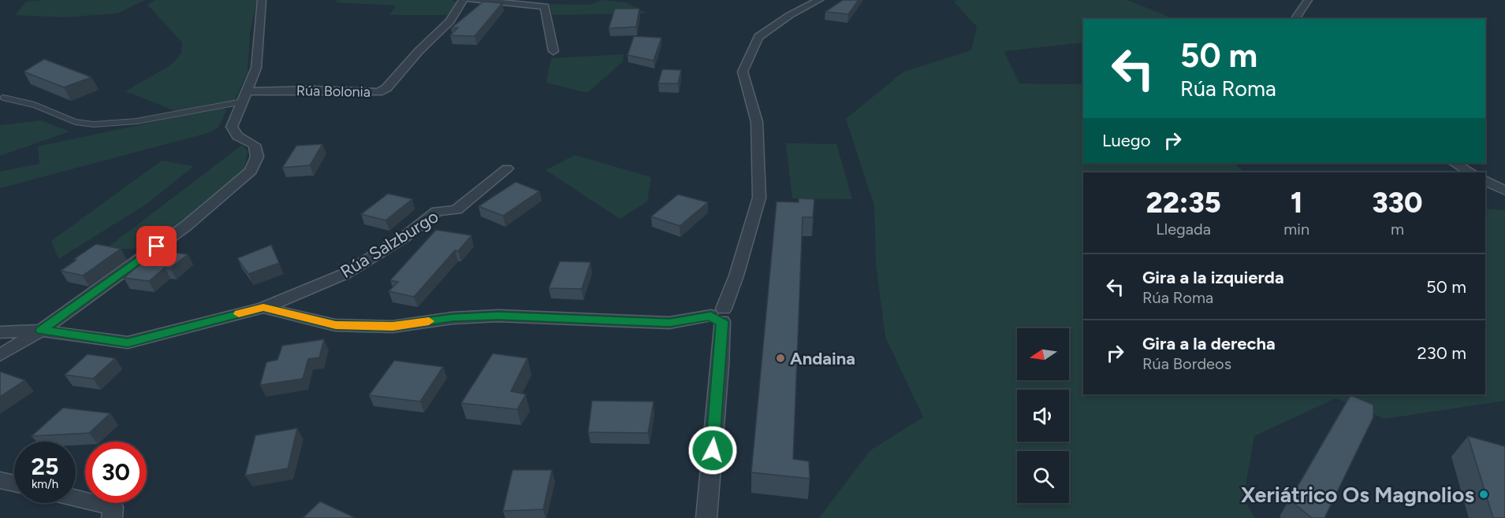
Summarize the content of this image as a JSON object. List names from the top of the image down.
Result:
{
  "streets": {
    "street": ["Rúa Bolonia", "Rúa Salzburgo"]
  },
  "places": ["Andaina", "Xeriátrico Os Magnolios"],
  "north": "left",
  "page": {
    "turn": ["50 m", "Rúa Roma"],
    "then": "Luego",
    "eta": [
      "22:35",
      "Llegada",
      "1",
      "min",
      "330",
      "m"
    ],
    "list": [
      {
        "name": "Gira a la izquierda",
        "note": "Rúa Roma",
        "value": "50 m"
      },
      {
        "name": "Gira a la derecha",
        "note": "Rúa Bordeos",
        "value": "230 m"
      }
    ],
    "speed": "25 km/h",
    "limit": "30"
  }
}
